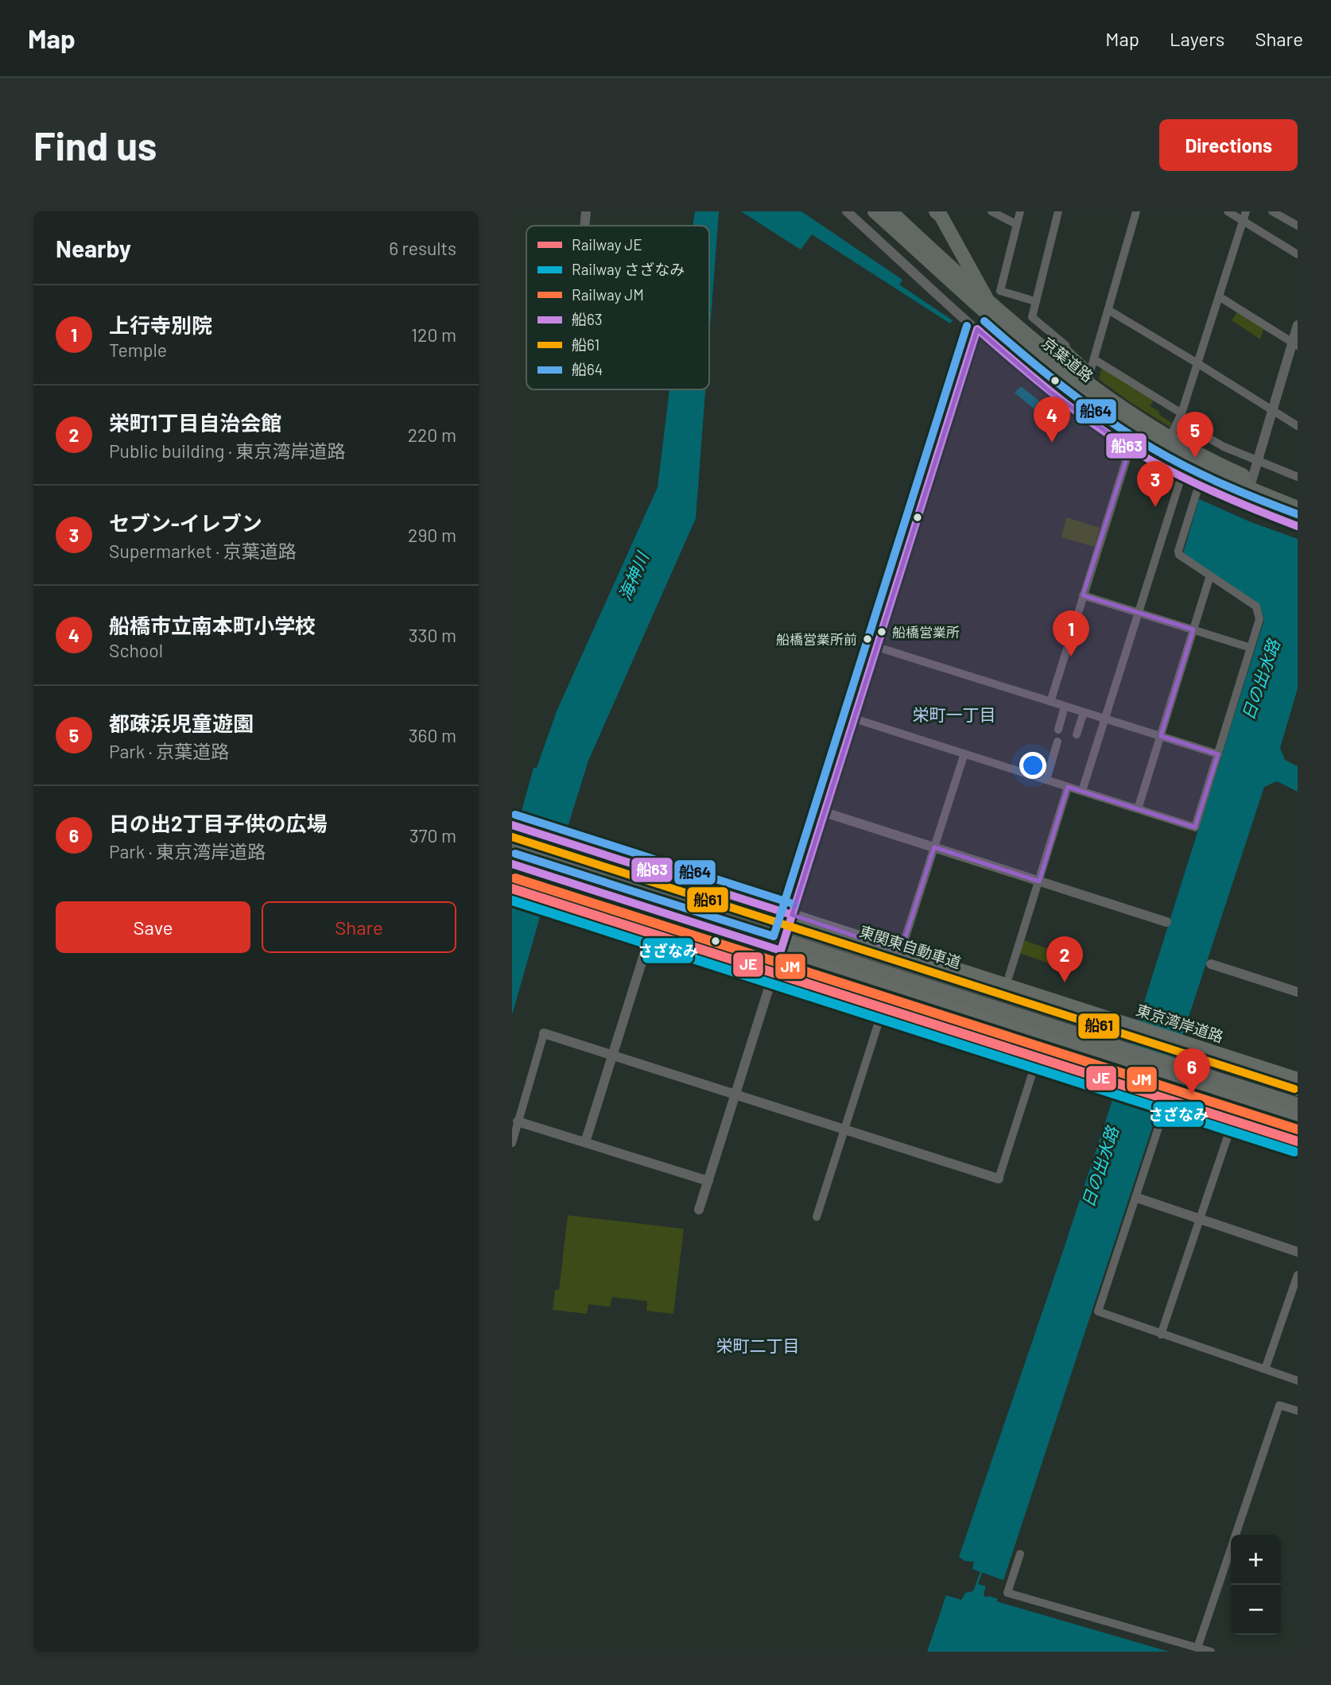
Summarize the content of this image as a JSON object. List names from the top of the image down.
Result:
{
  "streets": {
    "highway": ["京葉道路", "東関東自動車道", "東京湾岸道路"]
  },
  "districts": ["栄町一丁目", "栄町二丁目"],
  "water": ["海神川", "日の出水路"],
  "places": ["船橋営業所", "船橋営業所前"],
  "lines": [
    "transit line 船64",
    "transit line 船63",
    "transit line 船61",
    "rail line JM",
    "rail line JE",
    "rail line さざなみ"
  ],
  "legend": [
    "Railway JE",
    "Railway さざなみ",
    "Railway JM",
    "船63",
    "船61",
    "船64"
  ],
  "page": {
    "header": "Map",
    "nav": ["Map", "Layers", "Share"],
    "buttons": [
      "Directions",
      ["Save", "Share"]
    ],
    "title": "Find us",
    "heading": ["Nearby", "6 results"],
    "list": [
      {
        "mark": "1",
        "name": "上行寺別院",
        "note": "Temple",
        "value": "120 m"
      },
      {
        "mark": "2",
        "name": "栄町1丁目自治会館",
        "note": "Public building · 東京湾岸道路",
        "value": "220 m"
      },
      {
        "mark": "3",
        "name": "セブン-イレブン",
        "note": "Supermarket · 京葉道路",
        "value": "290 m"
      },
      {
        "mark": "4",
        "name": "船橋市立南本町小学校",
        "note": "School",
        "value": "330 m"
      },
      {
        "mark": "5",
        "name": "都疎浜児童遊園",
        "note": "Park · 京葉道路",
        "value": "360 m"
      },
      {
        "mark": "6",
        "name": "日の出2丁目子供の広場",
        "note": "Park · 東京湾岸道路",
        "value": "370 m"
      }
    ],
    "pins": [
      "4",
      "5",
      "3",
      "1",
      "2",
      "6"
    ],
    "map_buttons": ["+", "−"]
  }
}
